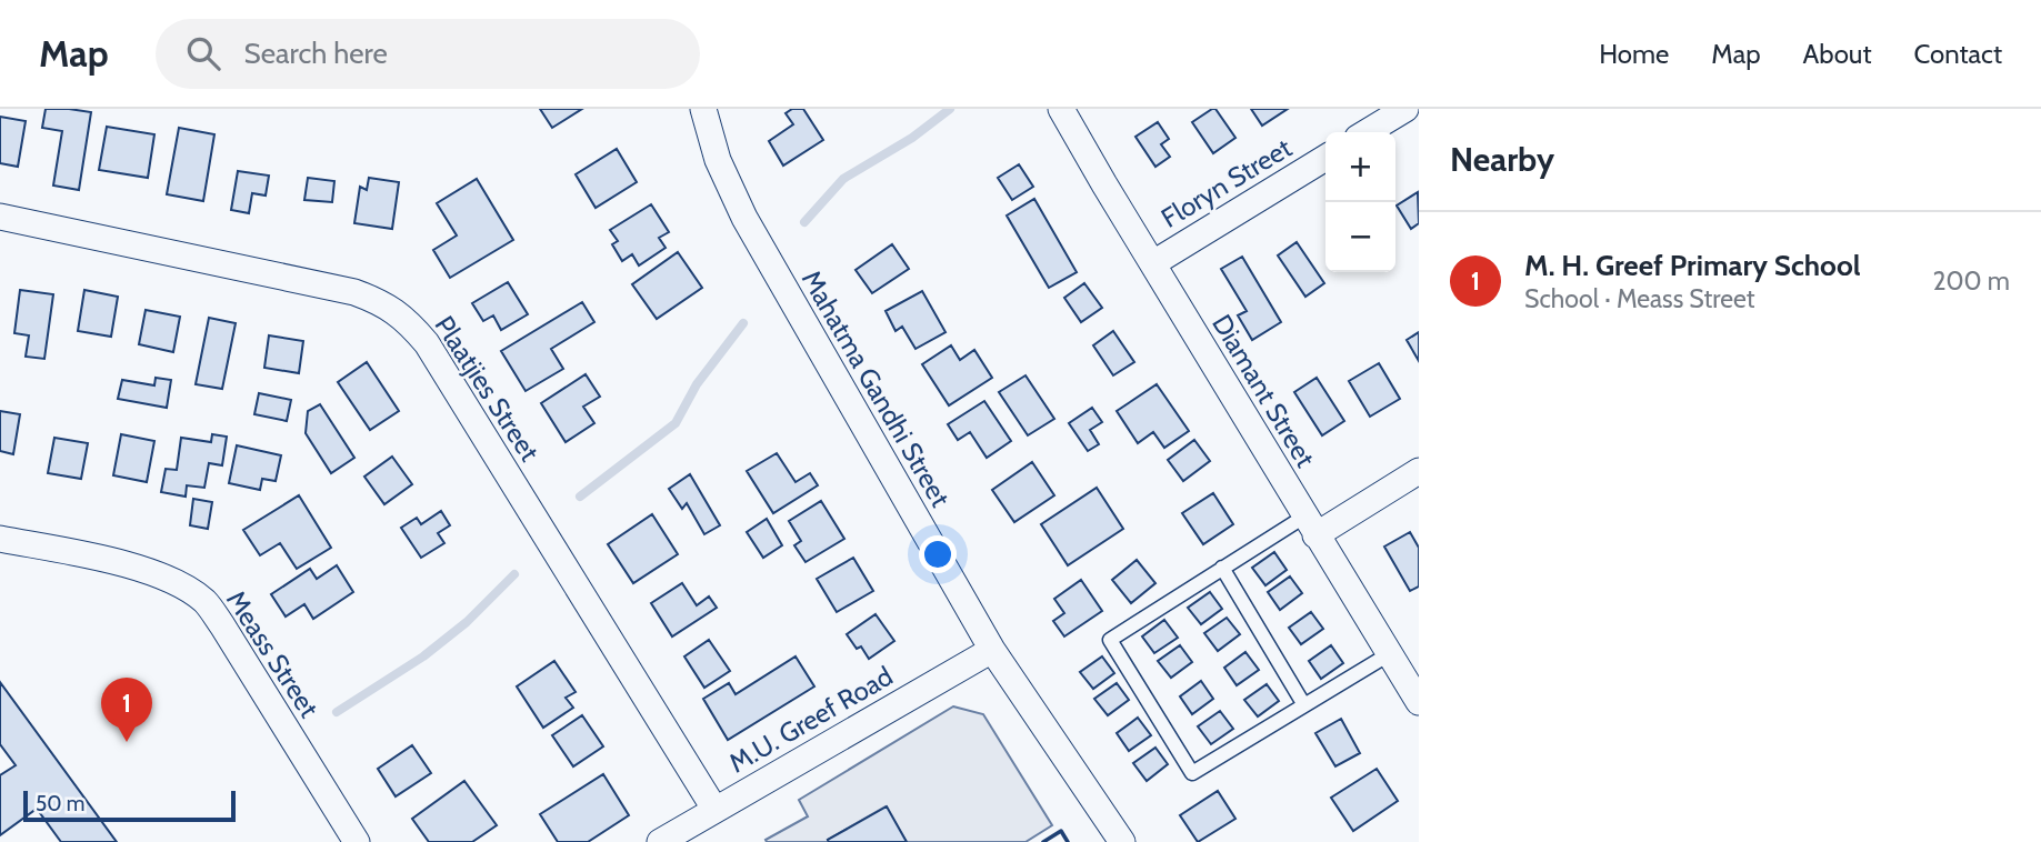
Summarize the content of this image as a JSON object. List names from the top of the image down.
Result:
{
  "streets": {
    "street": [
      "Floryn Street",
      "Plaatjies Street",
      "Mahatma Gandhi Street",
      "Diamant Street",
      "Meass Street",
      "M.U. Greef Road"
    ]
  },
  "crossings": [
    ["Floryn Street", "Diamant Street"],
    ["Plaatjies Street", "M.U. Greef Road"],
    ["Mahatma Gandhi Street", "M.U. Greef Road"]
  ],
  "scale_bar": "50 m",
  "page": {
    "header": "Map",
    "search": "Search here",
    "nav": [
      "Home",
      "Map",
      "About",
      "Contact"
    ],
    "heading": "Nearby",
    "map_buttons": ["+", "−"],
    "list": [
      {
        "mark": "1",
        "name": "M. H. Greef Primary School",
        "note": "School · Meass Street",
        "value": "200 m"
      }
    ],
    "pins": "1",
    "scale": "50 m"
  }
}
